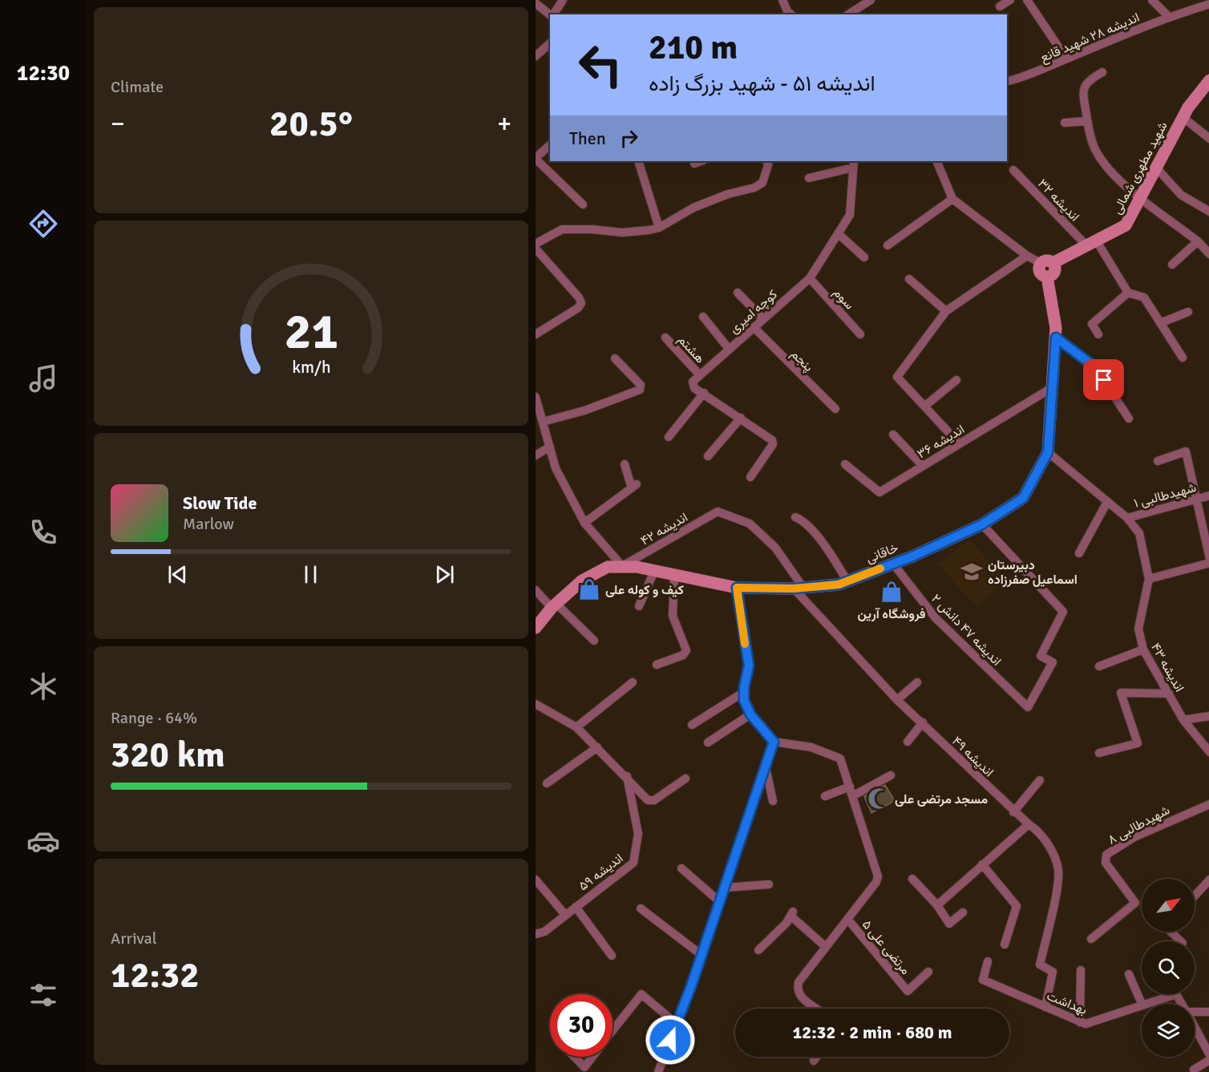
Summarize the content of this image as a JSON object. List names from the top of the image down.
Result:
{
  "streets": {
    "main road": ["شهید مطهری شمالی", "خاقانی"],
    "street": [
      "اندیشه ۲۸ شهید قانع",
      "اندیشه ۳۲",
      "سوم",
      "کوچه امیری",
      "هشتم",
      "پنجم",
      "اندیشه ۳۶",
      "شهیدطالبی ۱",
      "اندیشه ۴۲",
      "اندیشه ۴۷ دانش ۲",
      "اندیشه ۴۳",
      "اندیشه ۴۹",
      "شهیدطالبی ۸",
      "اندیشه ۵۹",
      "مرتضی علی ۵",
      "بهداشت"
    ]
  },
  "crossings": [
    ["شهید مطهری شمالی", "اندیشه ۳۲"],
    ["شهید مطهری شمالی", "خاقانی"],
    ["سوم", "کوچه امیری"],
    ["کوچه امیری", "هشتم"],
    ["کوچه امیری", "پنجم"],
    ["اندیشه ۳۶", "خاقانی"],
    ["شهیدطالبی ۱", "اندیشه ۴۳"],
    ["اندیشه ۴۲", "خاقانی"],
    ["اندیشه ۴۲", "اندیشه ۴۹"],
    ["خاقانی", "اندیشه ۴۷ دانش ۲"],
    ["خاقانی", "اندیشه ۴۳"],
    ["خاقانی", "اندیشه ۴۹"],
    ["اندیشه ۴۹", "بهداشت"]
  ],
  "places": {
    "school or university": ["دبیرستان اسماعیل صفرزاده"],
    "shop": ["کیف و کوله علی", "فروشگاه آرین"],
    "mosque": ["مسجد مرتضی علی"]
  },
  "north": "top right",
  "page": {
    "tabs": "12:30",
    "tile": [
      "Climate",
      ["Range · 64%", "320 km"],
      ["Arrival", "12:32"]
    ],
    "turn": ["210 m", "اندیشه ۵۱ - شهید بزرگ زاده"],
    "heat": ["−", "20.5°", "+"],
    "then": "Then",
    "song": ["Slow Tide", "Marlow"],
    "limit": "30",
    "trip": "12:32 · 2 min · 680 m",
    "gauge": ["21", "km/h"]
  }
}
